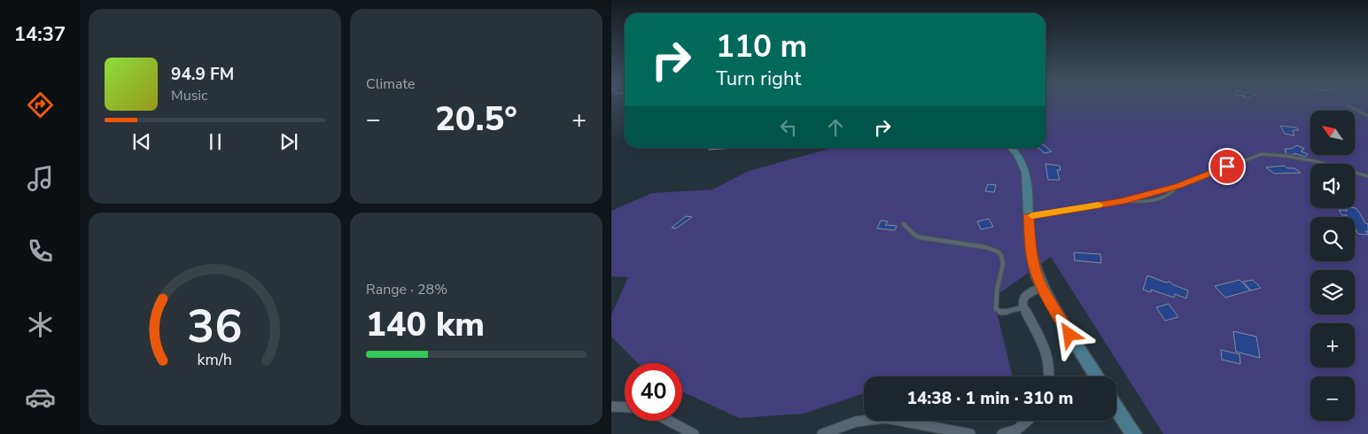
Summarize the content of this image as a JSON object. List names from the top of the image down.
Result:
{
  "north": "top left",
  "page": {
    "tabs": "14:37",
    "tile": [
      "Climate",
      ["Range · 28%", "140 km"]
    ],
    "turn": ["110 m", "Turn right"],
    "song": ["94.9 FM", "Music"],
    "heat": ["−", "20.5°", "+"],
    "map_buttons": ["+", "−"],
    "limit": "40",
    "trip": "14:38 · 1 min · 310 m",
    "gauge": ["36", "km/h"]
  }
}
